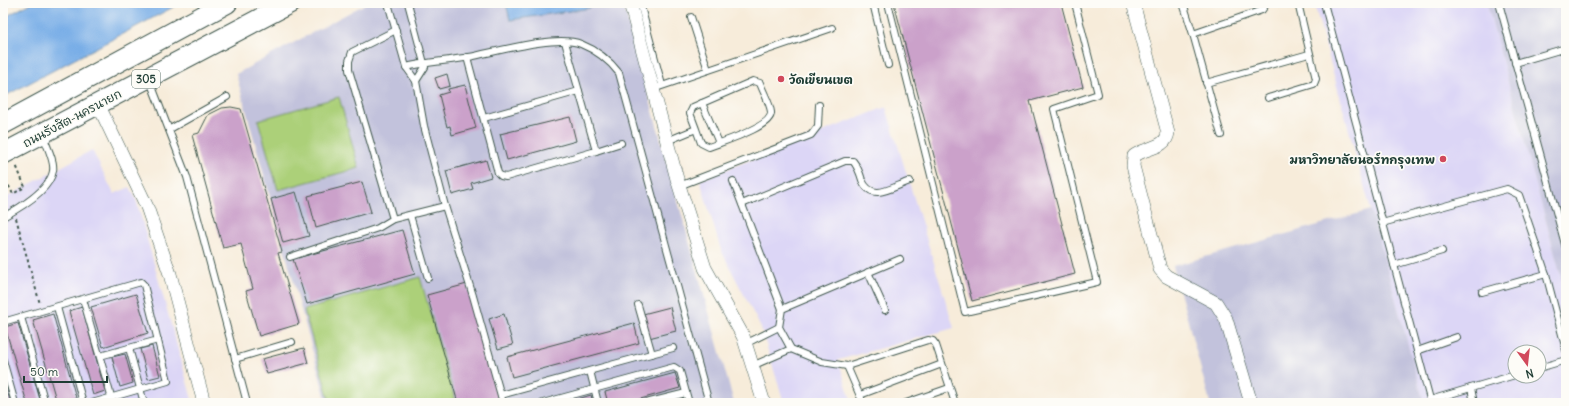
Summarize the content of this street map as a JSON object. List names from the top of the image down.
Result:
{
  "streets": {
    "main road": ["305", "ถนนรังสิต-นครนายก"]
  },
  "places": ["วัดเขียนเขต", "มหาวิทยาลัยนอร์ทกรุงเทพ"],
  "scale_bar": "50 m",
  "north": "bottom"
}
